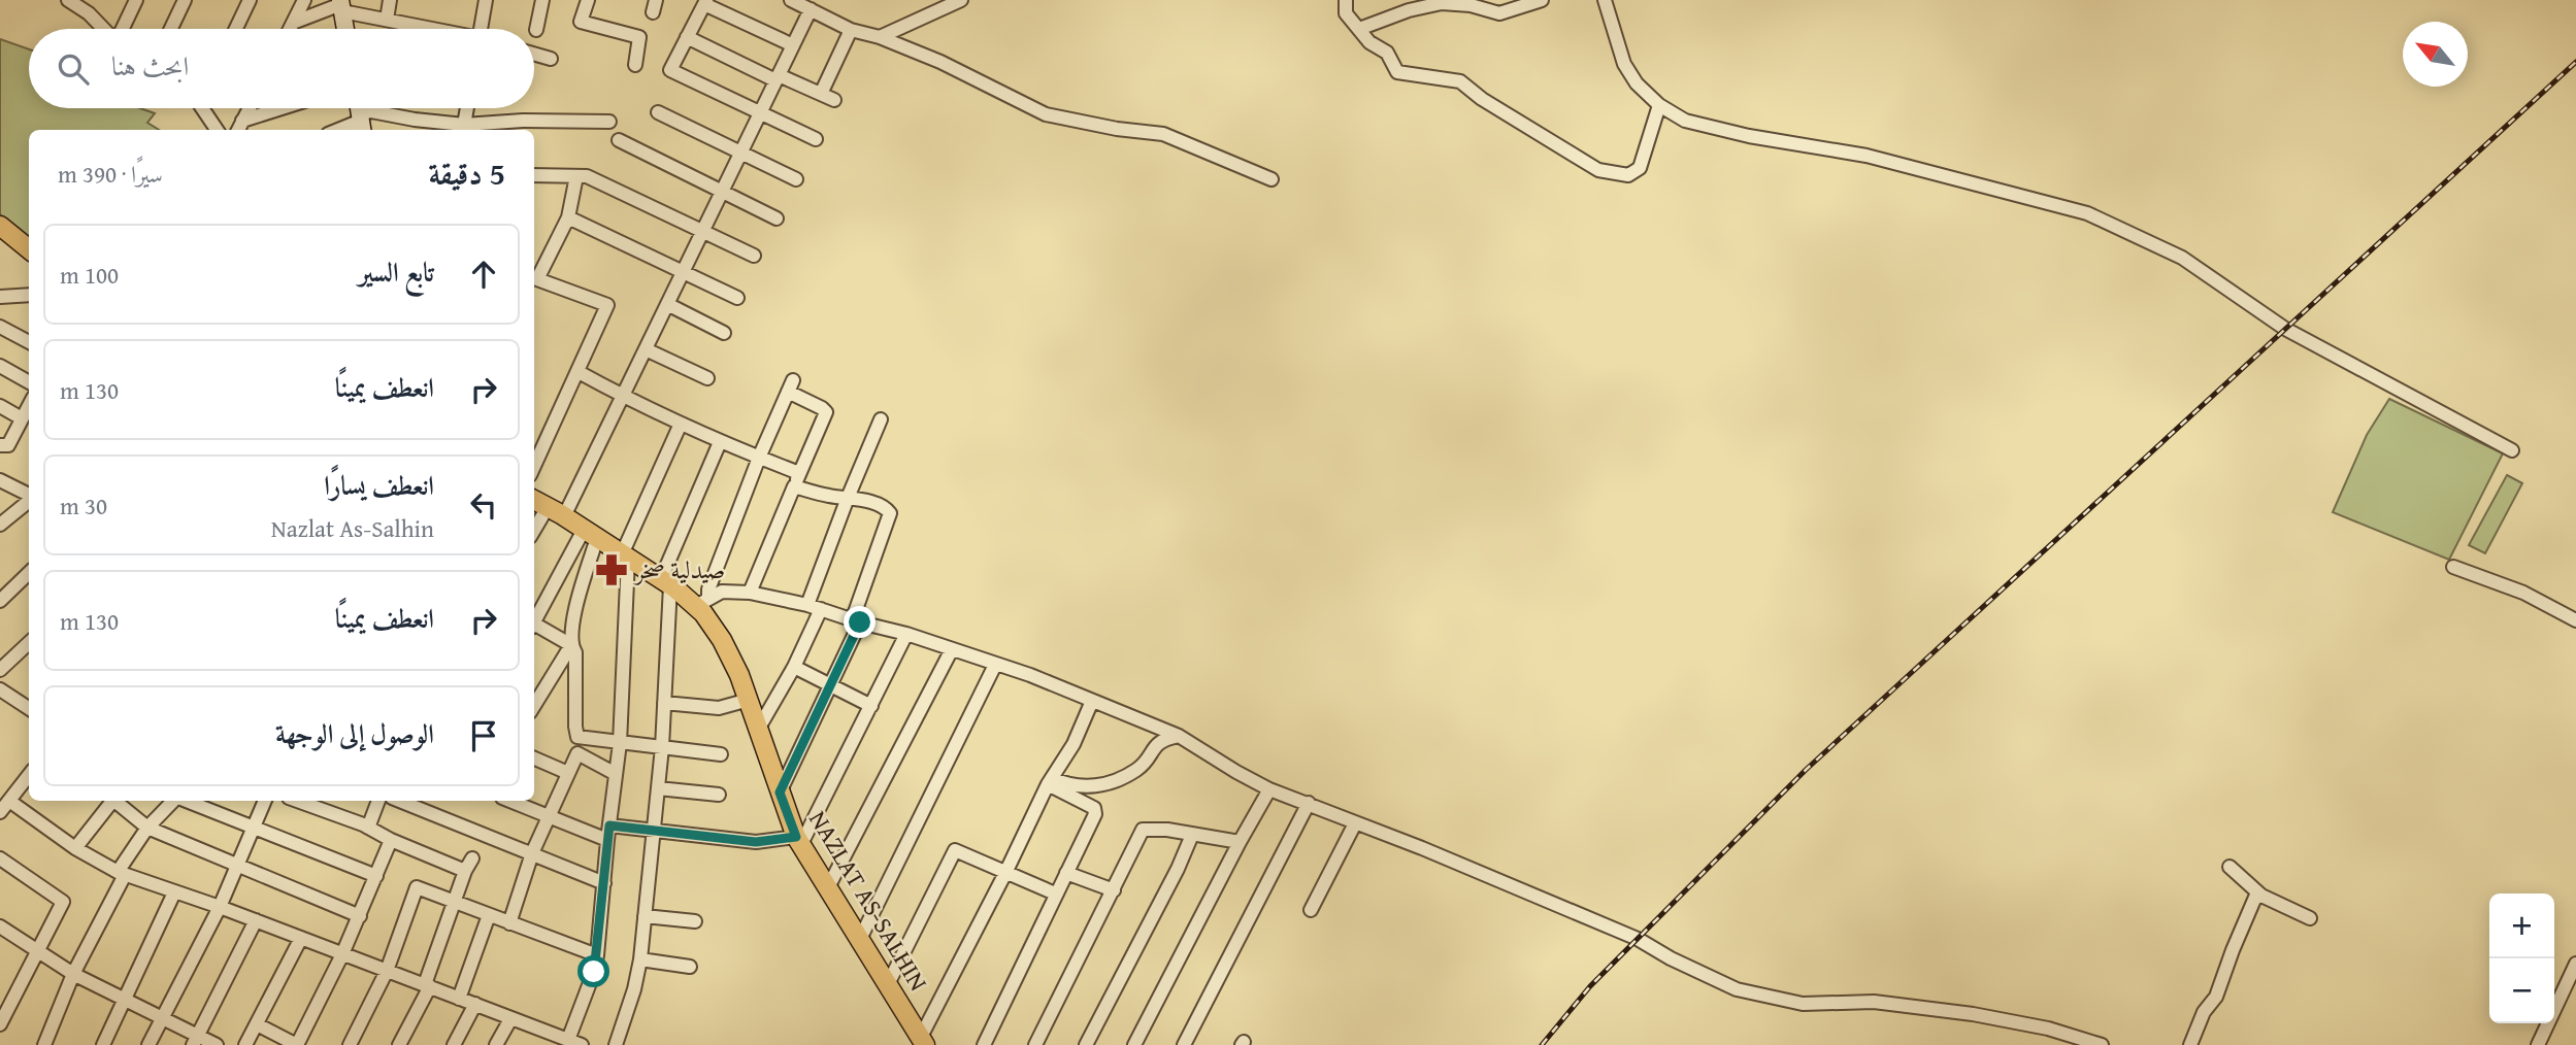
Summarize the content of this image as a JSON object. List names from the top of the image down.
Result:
{
  "streets": {
    "main road": ["NAZLAT AS-SALHIN"]
  },
  "places": {
    "pharmacy": ["صيدلية صخر"]
  },
  "north": "top left",
  "page": {
    "search": "ابحث هنا",
    "heading": ["5 دقيقة", "سيرًا · 390 m"],
    "list": [
      ["تابع السير", "100 m"],
      ["انعطف يمينًا", "130 m"],
      ["انعطف يسارًا", "Nazlat As-Salhin", "30 m"],
      ["انعطف يمينًا", "130 m"],
      "الوصول إلى الوجهة"
    ],
    "map_buttons": ["+", "−"]
  }
}
